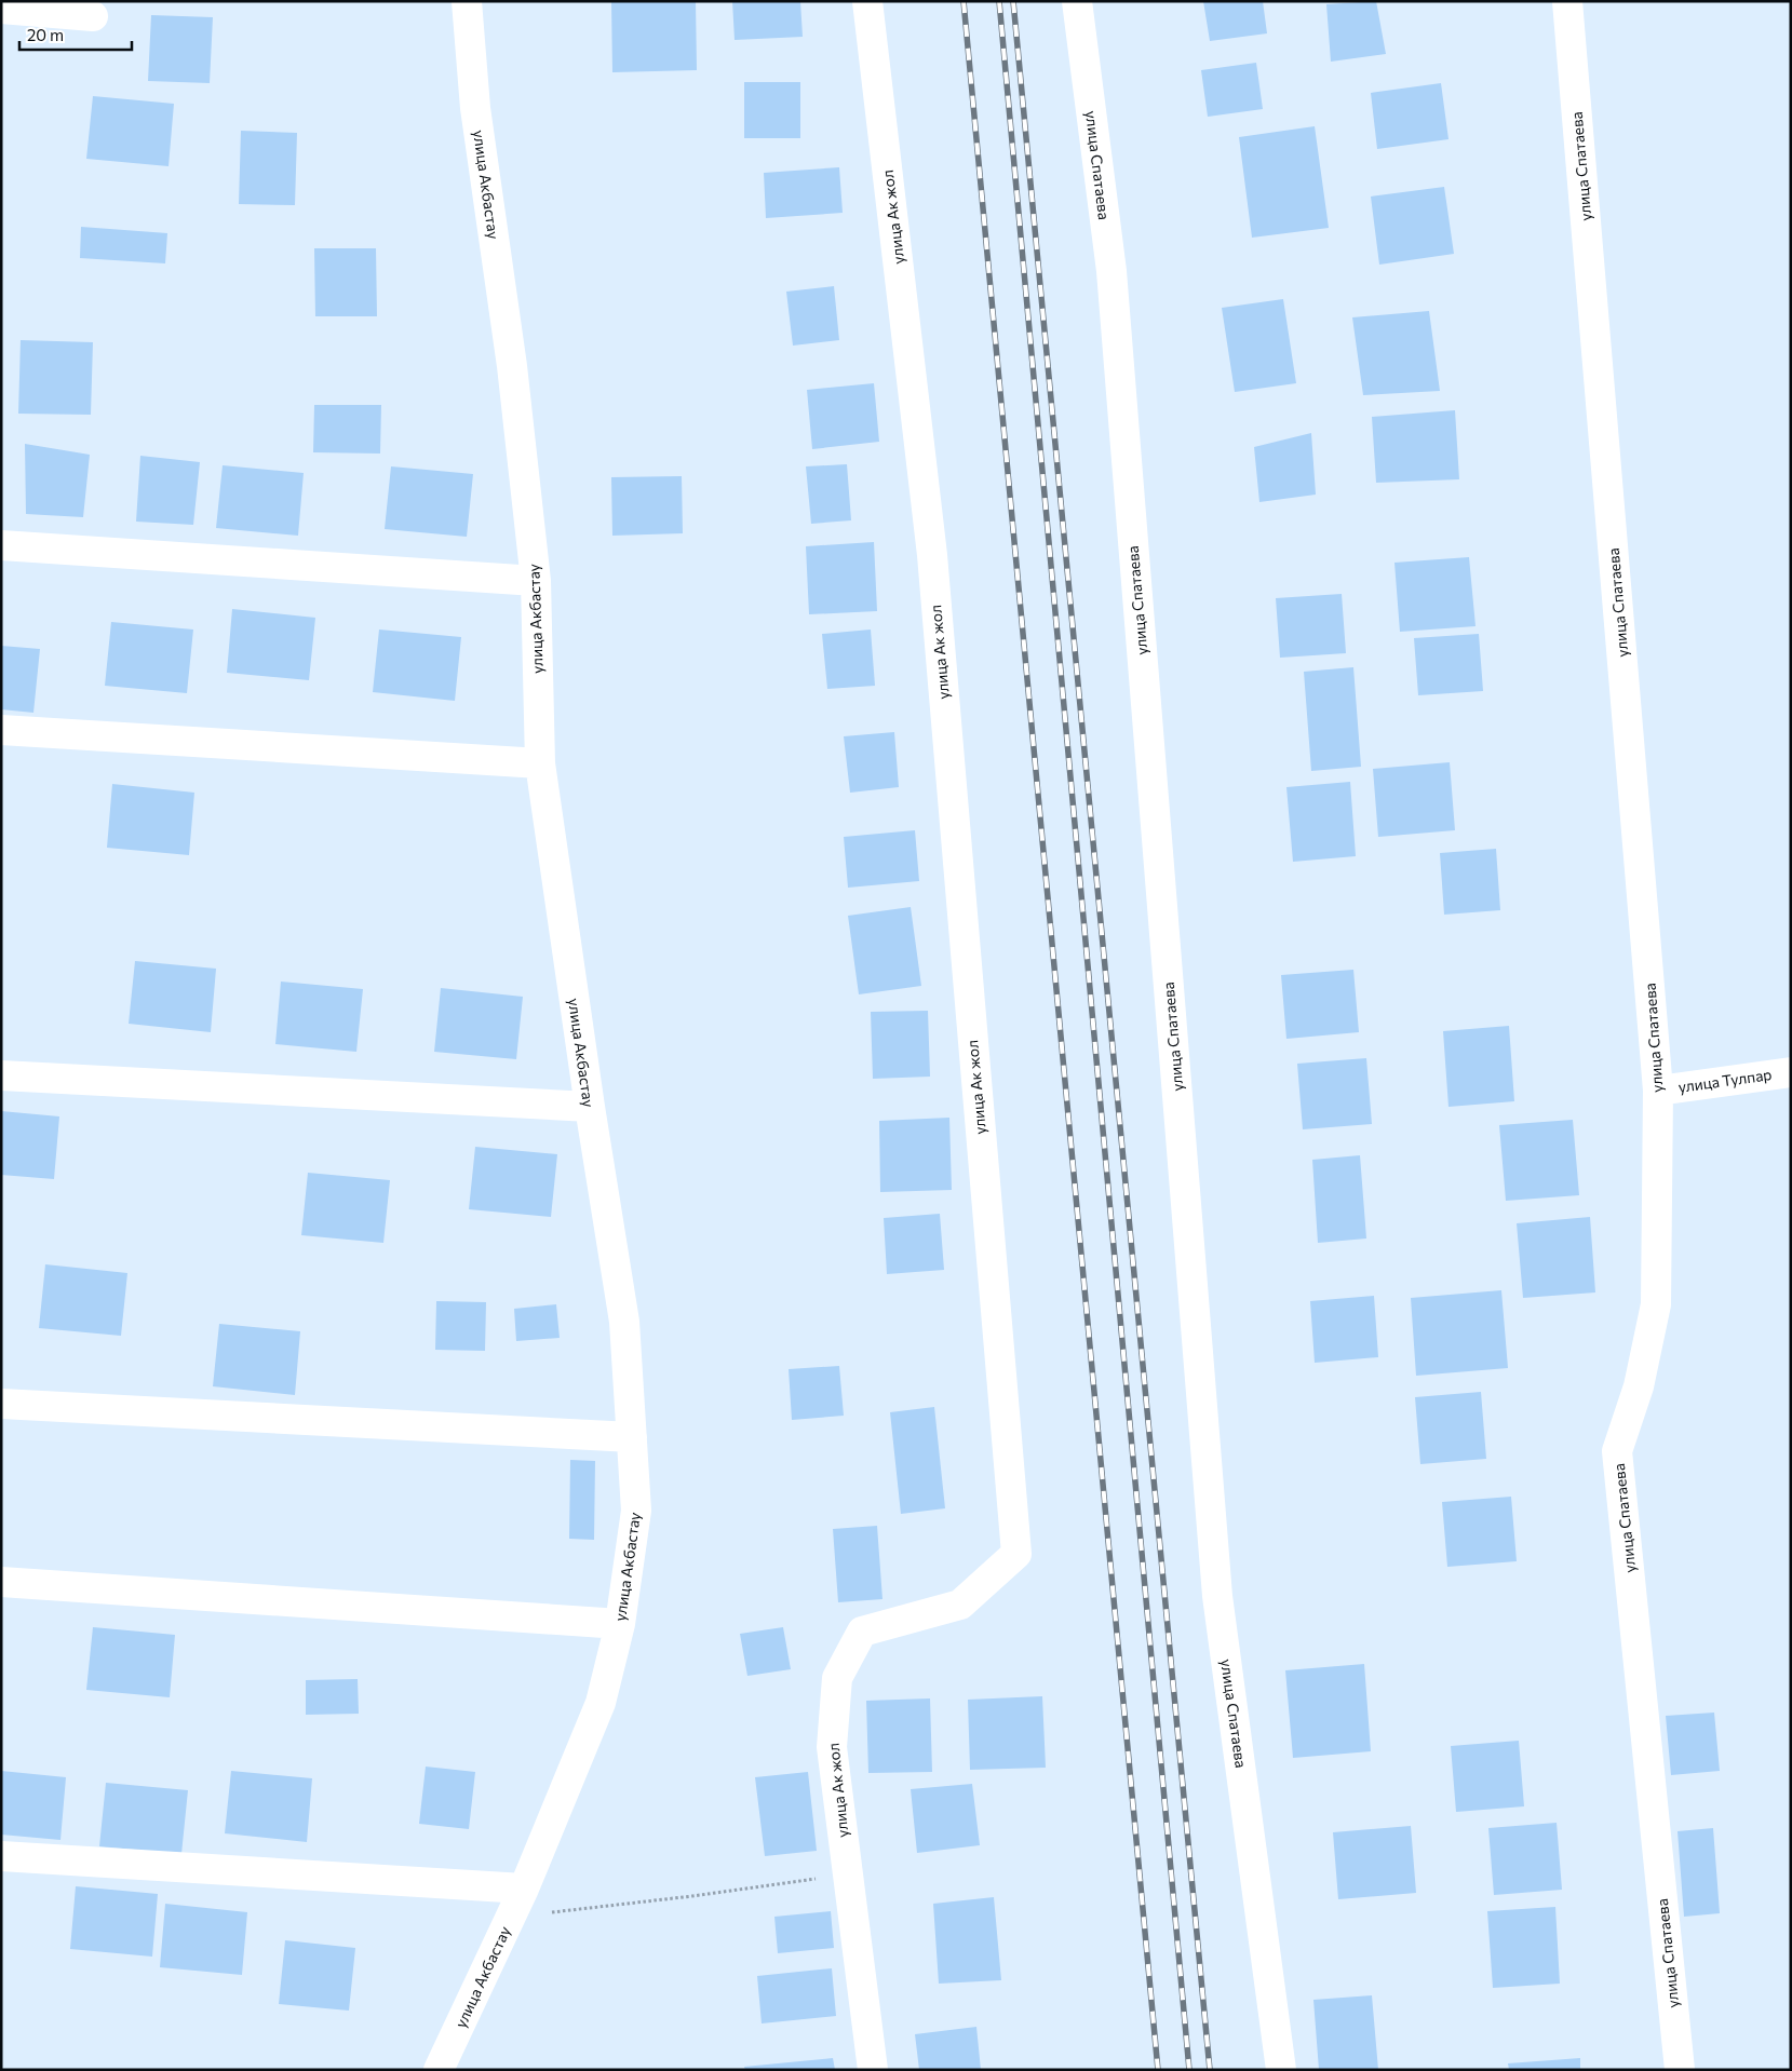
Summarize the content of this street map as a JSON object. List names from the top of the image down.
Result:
{
  "streets": {
    "street": [
      "улица Спатаева",
      "улица Акбастау",
      "улица Ак жол",
      "улица Тулпар"
    ]
  },
  "crossings": [
    ["улица Спатаева", "улица Тулпар"]
  ],
  "scale_bar": "20 m"
}
